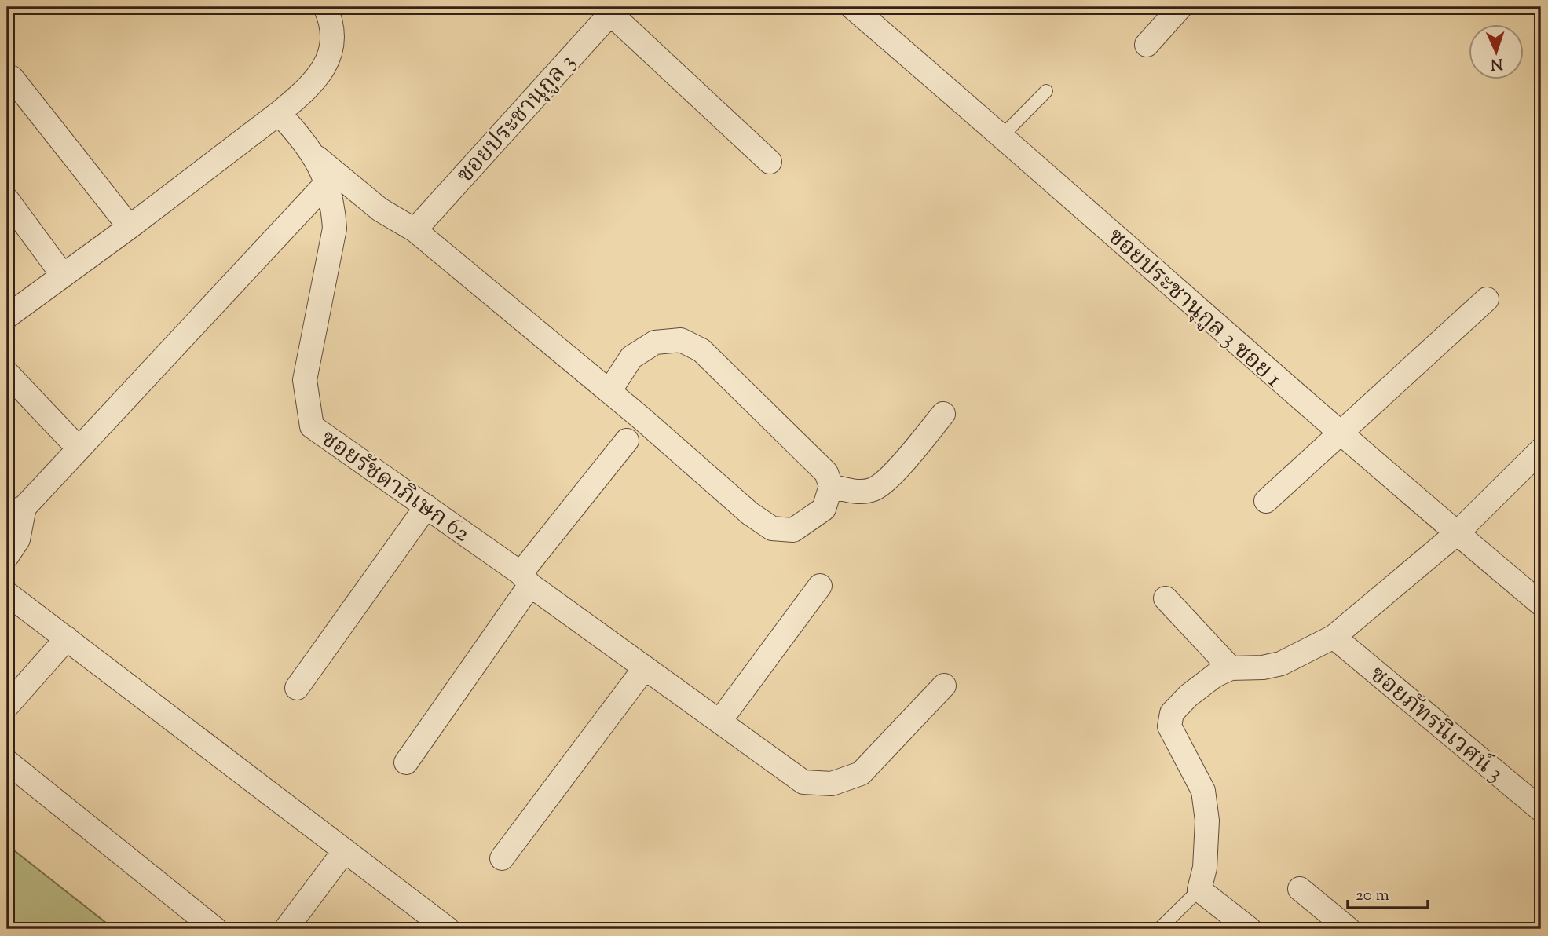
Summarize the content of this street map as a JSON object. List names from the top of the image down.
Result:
{
  "streets": {
    "street": [
      "ซอยประชานุกูล 3",
      "ซอยประชานุกูล 3 ซอย 1",
      "ซอยรัชดาภิเษก 62",
      "ซอยภัทรนิเวศน์ 3"
    ]
  },
  "scale_bar": "20 m",
  "north": "bottom"
}
